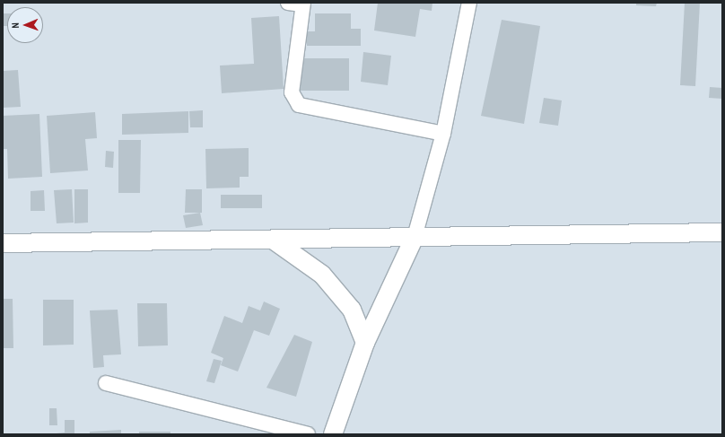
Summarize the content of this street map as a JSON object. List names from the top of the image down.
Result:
{
  "north": "left"
}
